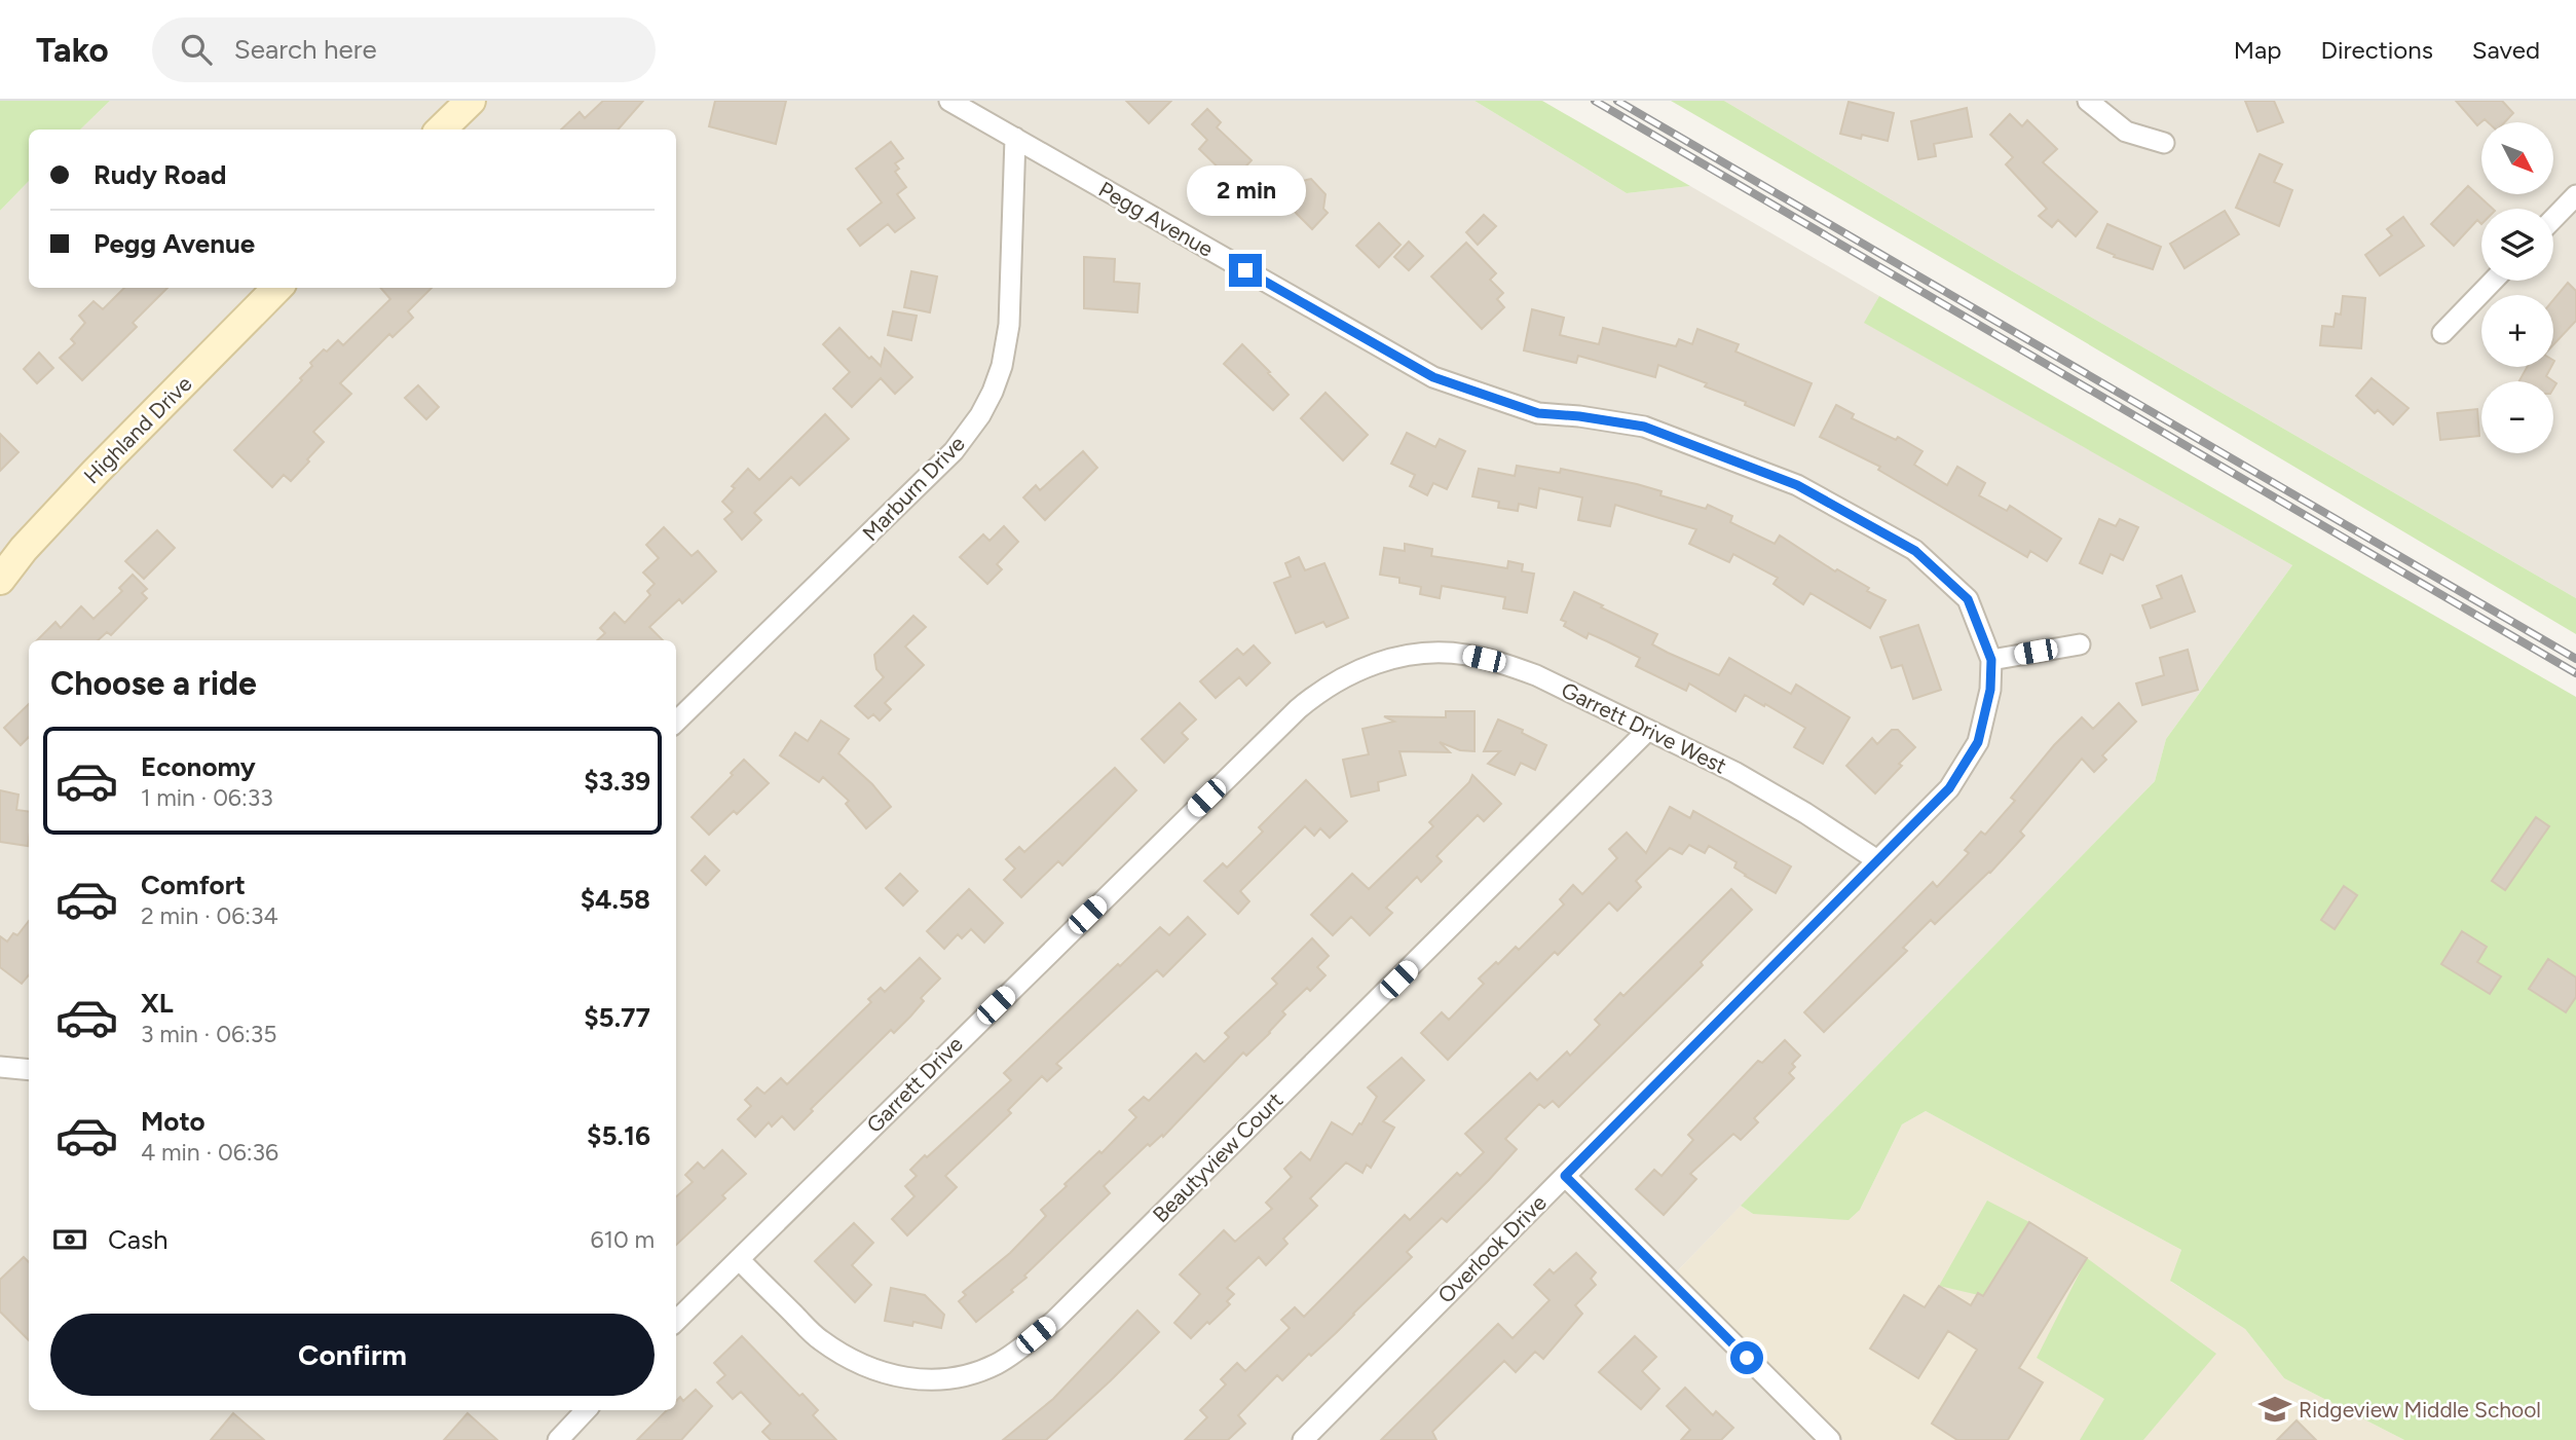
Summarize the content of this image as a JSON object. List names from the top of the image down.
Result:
{
  "streets": {
    "street": [
      "Pegg Avenue",
      "Highland Drive",
      "Marburn Drive",
      "Garrett Drive West",
      "Garrett Drive",
      "Beautyview Court",
      "Overlook Drive"
    ]
  },
  "crossings": [
    ["Pegg Avenue", "Marburn Drive"],
    ["Pegg Avenue", "Overlook Drive"],
    ["Garrett Drive West", "Garrett Drive"],
    ["Garrett Drive West", "Beautyview Court"],
    ["Garrett Drive West", "Overlook Drive"],
    ["Garrett Drive", "Beautyview Court"]
  ],
  "places": {
    "school or university": ["Ridgeview Middle School"]
  },
  "north": "bottom right",
  "page": {
    "header": "Tako",
    "search": "Search here",
    "nav": ["Map", "Directions", "Saved"],
    "map_buttons": ["+", "−"],
    "banner": ["Rudy Road", "Pegg Avenue"],
    "bubble": "2 min",
    "heading": "Choose a ride",
    "list": [
      {
        "name": "Economy",
        "note": "1 min · 06:33",
        "value": "$3.39"
      },
      {
        "name": "Comfort",
        "note": "2 min · 06:34",
        "value": "$4.58"
      },
      {
        "name": "XL",
        "note": "3 min · 06:35",
        "value": "$5.77"
      },
      {
        "name": "Moto",
        "note": "4 min · 06:36",
        "value": "$5.16"
      }
    ],
    "pay": ["Cash", "610 m"],
    "buttons": "Confirm"
  }
}
